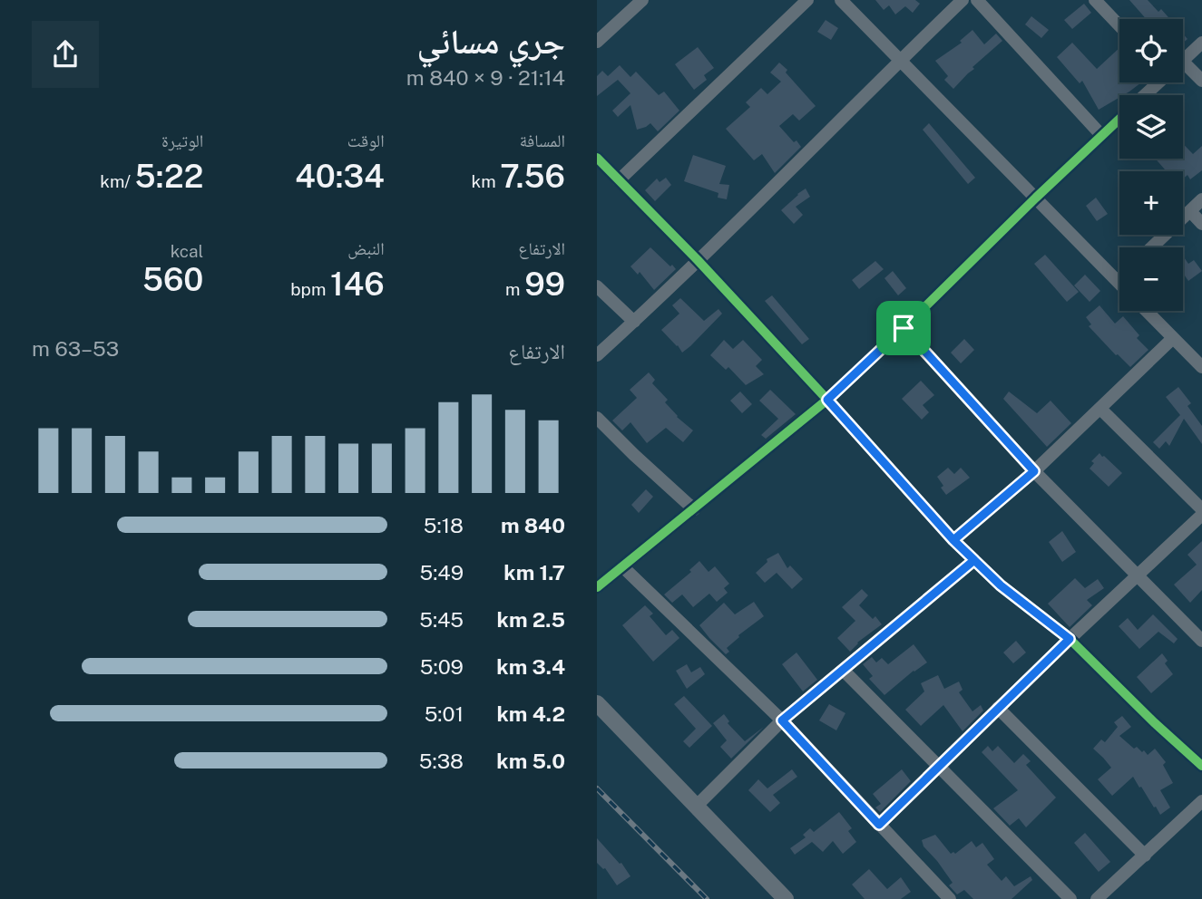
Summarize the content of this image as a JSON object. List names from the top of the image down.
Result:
{
  "page": {
    "heading": ["جري مسائي", "21:14 · 9 × 840 m"],
    "map_buttons": ["+", "−"],
    "stats": [
      ["المسافة", "7.56 km"],
      ["الوقت", "40:34"],
      ["الوتيرة", "5:22 /km"],
      ["الارتفاع", "99 m"],
      ["النبض", "146 bpm"],
      ["kcal", "560"]
    ],
    "chart": ["الارتفاع", "53–63 m"],
    "list": [
      {
        "name": "840 m",
        "note": "5:18"
      },
      {
        "name": "1.7 km",
        "note": "5:49"
      },
      {
        "name": "2.5 km",
        "note": "5:45"
      },
      {
        "name": "3.4 km",
        "note": "5:09"
      },
      {
        "name": "4.2 km",
        "note": "5:01"
      },
      {
        "name": "5.0 km",
        "note": "5:38"
      }
    ]
  }
}
